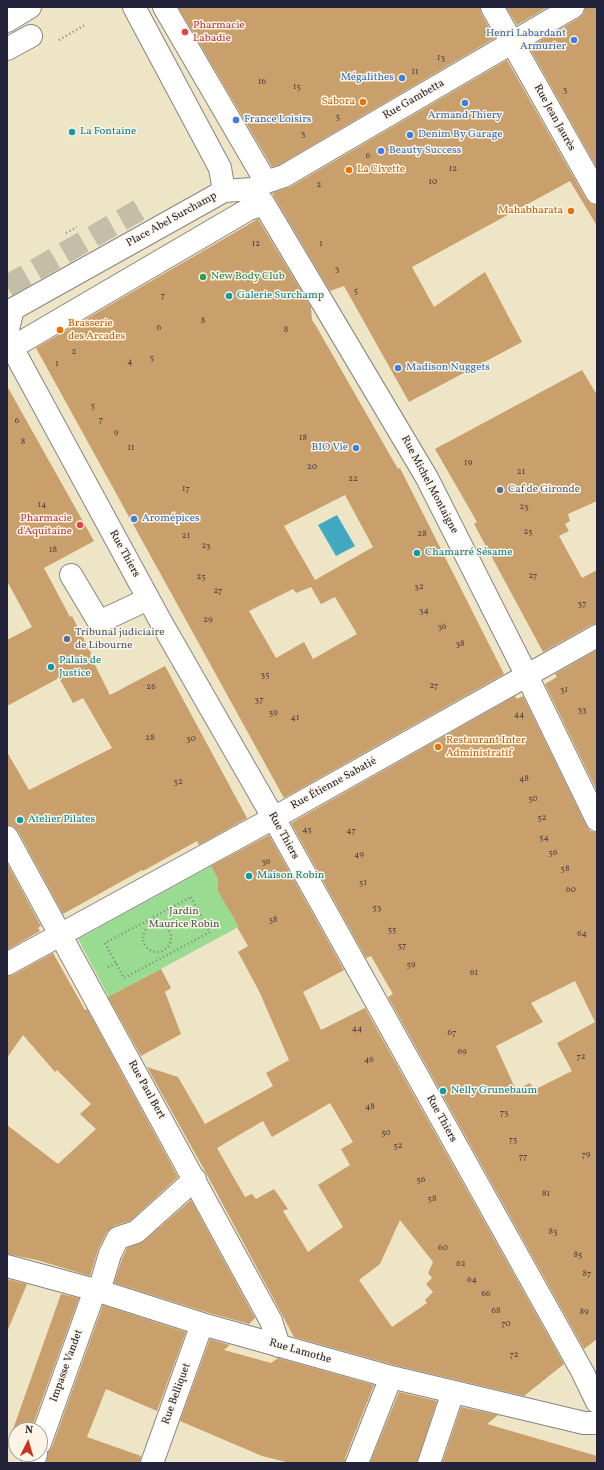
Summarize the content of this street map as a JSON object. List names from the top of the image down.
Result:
{
  "streets": {
    "street": [
      "Rue Gambetta",
      "Rue Jean Jaurès",
      "Place Abel Surchamp",
      "Rue Michel Montaigne",
      "Rue Thiers",
      "Rue Étienne Sabatié",
      "Rue Paul Bert",
      "Rue Lamothe",
      "Impasse Vandet",
      "Rue Belliquet"
    ]
  },
  "crossings": [
    ["Rue Gambetta", "Rue Jean Jaurès"],
    ["Rue Gambetta", "Rue Michel Montaigne"],
    ["Rue Michel Montaigne", "Rue Étienne Sabatié"],
    ["Rue Thiers", "Rue Étienne Sabatié"],
    ["Rue Étienne Sabatié", "Rue Paul Bert"],
    ["Rue Paul Bert", "Rue Lamothe"],
    ["Rue Paul Bert", "Impasse Vandet"],
    ["Rue Lamothe", "Impasse Vandet"],
    ["Rue Lamothe", "Rue Belliquet"]
  ],
  "parks": ["Jardin Maurice Robin"],
  "places": [
    "Pharmacie Labadie",
    "Henri Labardant Armurier",
    "Mégalithes",
    "Sabora",
    "Armand Thiery",
    "France Loisirs",
    "La Fontaine",
    "Denim By Garage",
    "Beauty Success",
    "La Civette",
    "Mahabharata",
    "New Body Club",
    "Galerie Surchamp",
    "Brasserie des Arcades",
    "Madison Nuggets",
    "BIO Vie",
    "Caf de Gironde",
    "Aromépices",
    "Pharmacie d'Aquitaine",
    "Chamarré Sésame",
    "Tribunal judiciaire de Libourne",
    "Palais de Justice",
    "Restaurant Inter Administratif",
    "Atelier Pilates",
    "Maison Robin",
    "Nelly Grunebaum"
  ],
  "house_numbers": [
    "13",
    "11",
    "16",
    "15",
    "3",
    "5",
    "3",
    "6",
    "12",
    "10",
    "2",
    "12",
    "1",
    "3",
    "5",
    "7",
    "8",
    "6",
    "8",
    "2",
    "5",
    "4",
    "1",
    "5",
    "7",
    "6",
    "9",
    "18",
    "8",
    "11",
    "19",
    "20",
    "21",
    "22",
    "17",
    "14",
    "23",
    "25",
    "28",
    "21",
    "23",
    "18",
    "27",
    "25",
    "32",
    "27",
    "37",
    "34",
    "29",
    "36",
    "38",
    "35",
    "27",
    "26",
    "31",
    "37",
    "33",
    "39",
    "44",
    "41",
    "28",
    "30",
    "48",
    "32",
    "50",
    "52",
    "45",
    "47",
    "54",
    "56",
    "49",
    "36",
    "58",
    "51",
    "60",
    "53",
    "38",
    "55",
    "64",
    "57",
    "59",
    "61",
    "44",
    "67",
    "69",
    "72",
    "46",
    "48",
    "73",
    "50",
    "75",
    "52",
    "79",
    "77",
    "56",
    "81",
    "58",
    "83",
    "60",
    "85",
    "62",
    "87",
    "64",
    "66",
    "68",
    "89",
    "70",
    "72"
  ],
  "north": "top"
}
